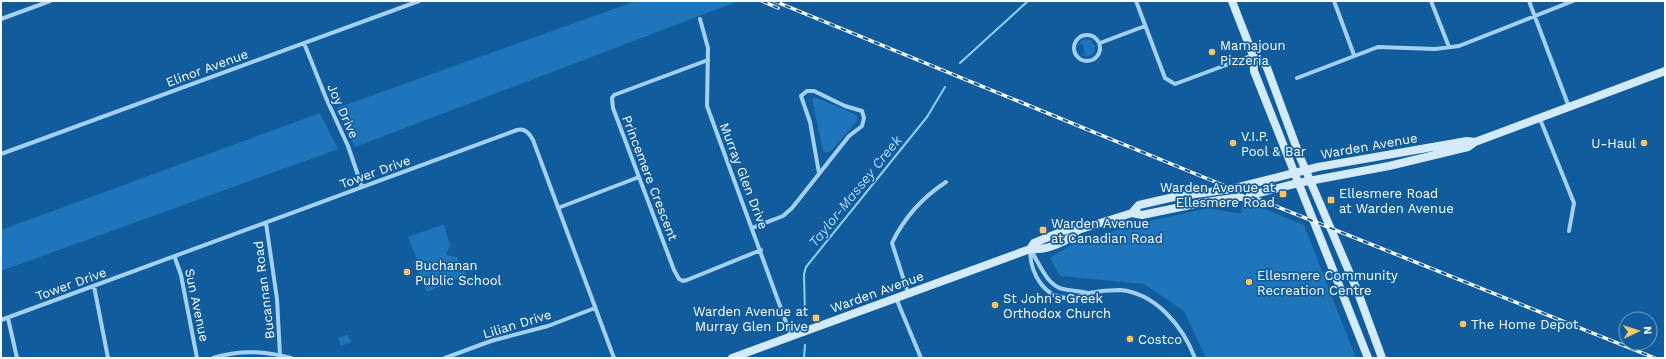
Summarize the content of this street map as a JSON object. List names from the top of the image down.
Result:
{
  "streets": {
    "main road": ["Warden Avenue"],
    "street": [
      "Elinor Avenue",
      "Joy Drive",
      "Tower Drive",
      "Murray Glen Drive",
      "Princemere Crescent",
      "Bucannan Road",
      "Sun Avenue",
      "Lilian Drive"
    ]
  },
  "crossings": [
    ["Elinor Avenue", "Joy Drive"],
    ["Joy Drive", "Tower Drive"],
    ["Warden Avenue", "Murray Glen Drive"],
    ["Tower Drive", "Bucannan Road"],
    ["Tower Drive", "Sun Avenue"],
    ["Tower Drive", "Lilian Drive"],
    ["Murray Glen Drive", "Princemere Crescent"]
  ],
  "water": ["Taylor-Massey Creek"],
  "places": {
    "other": [
      "Mamajoun Pizzeria",
      "V.I.P. Pool & Bar",
      "U-Haul",
      "Buchanan Public School",
      "Ellesmere Community Recreation Centre",
      "St John's Greek Orthodox Church",
      "The Home Depot",
      "Costco"
    ],
    "transit": [
      "Warden Avenue at Ellesmere Road",
      "Ellesmere Road at Warden Avenue",
      "Warden Avenue at Canadian Road",
      "Warden Avenue at Murray Glen Drive"
    ]
  },
  "north": "right"
}
